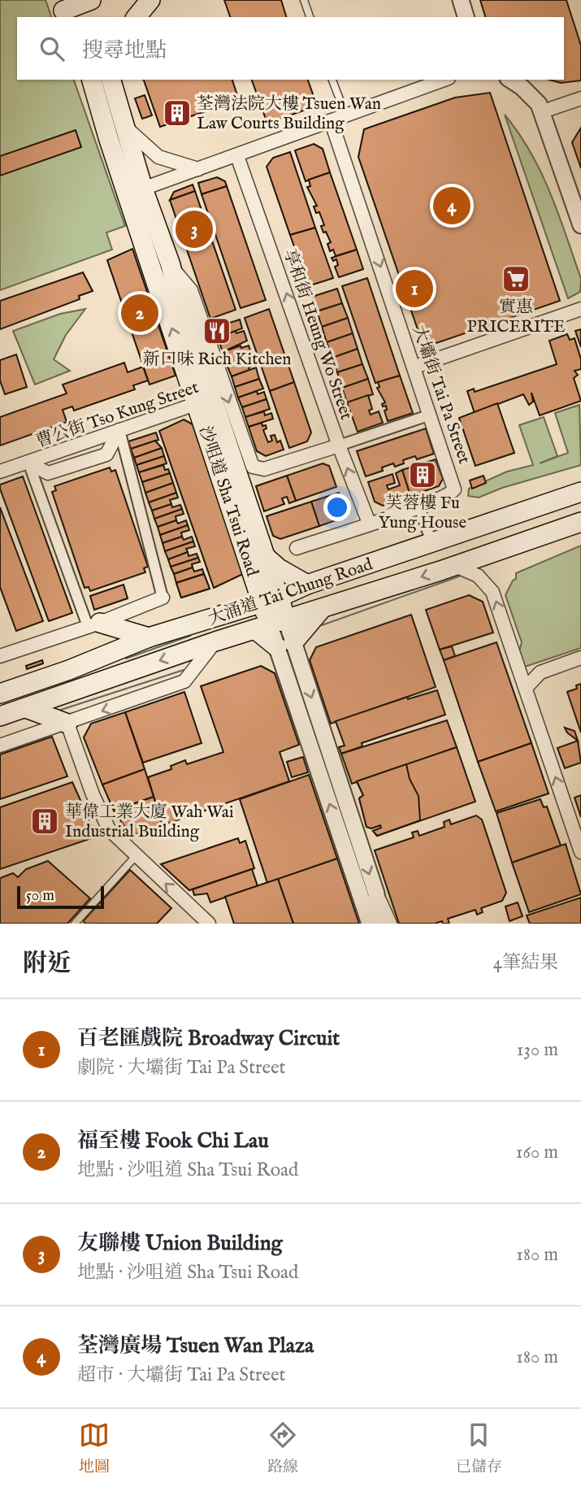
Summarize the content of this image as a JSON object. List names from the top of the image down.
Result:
{
  "streets": {
    "main road": ["沙咀道 Sha Tsui Road", "大涌道 Tai Chung Road"],
    "street": ["享和街 Heung Wo Street", "大壩街 Tai Pa Street", "曹公街 Tso Kung Street"]
  },
  "crossings": [
    ["享和街 Heung Wo Street", "沙咀道 Sha Tsui Road"],
    ["曹公街 Tso Kung Street", "沙咀道 Sha Tsui Road"],
    ["沙咀道 Sha Tsui Road", "大涌道 Tai Chung Road"]
  ],
  "one_way": ["享和街 Heung Wo Street", "大壩街 Tai Pa Street"],
  "places": {
    "building": ["荃灣法院大樓 Tsuen Wan Law Courts Building", "芙蓉樓 Fu Yung House", "華偉工業大廈 Wah Wai Industrial Building"],
    "supermarket": ["實惠 PRICERITE"],
    "restaurant": ["新口味 Rich Kitchen"]
  },
  "scale_bar": "50 m",
  "page": {
    "search": "搜尋地點",
    "pins": [
      "4",
      "3",
      "1",
      "2"
    ],
    "scale": "50 m",
    "heading": ["附近", "4筆結果"],
    "list": [
      {
        "mark": "1",
        "name": "百老匯戲院 Broadway Circuit",
        "note": "劇院 · 大壩街 Tai Pa Street",
        "value": "130 m"
      },
      {
        "mark": "2",
        "name": "福至樓 Fook Chi Lau",
        "note": "地點 · 沙咀道 Sha Tsui Road",
        "value": "160 m"
      },
      {
        "mark": "3",
        "name": "友聯樓 Union Building",
        "note": "地點 · 沙咀道 Sha Tsui Road",
        "value": "180 m"
      },
      {
        "mark": "4",
        "name": "荃灣廣場 Tsuen Wan Plaza",
        "note": "超市 · 大壩街 Tai Pa Street",
        "value": "180 m"
      }
    ],
    "nav": ["地圖", "路線", "已儲存"]
  }
}
